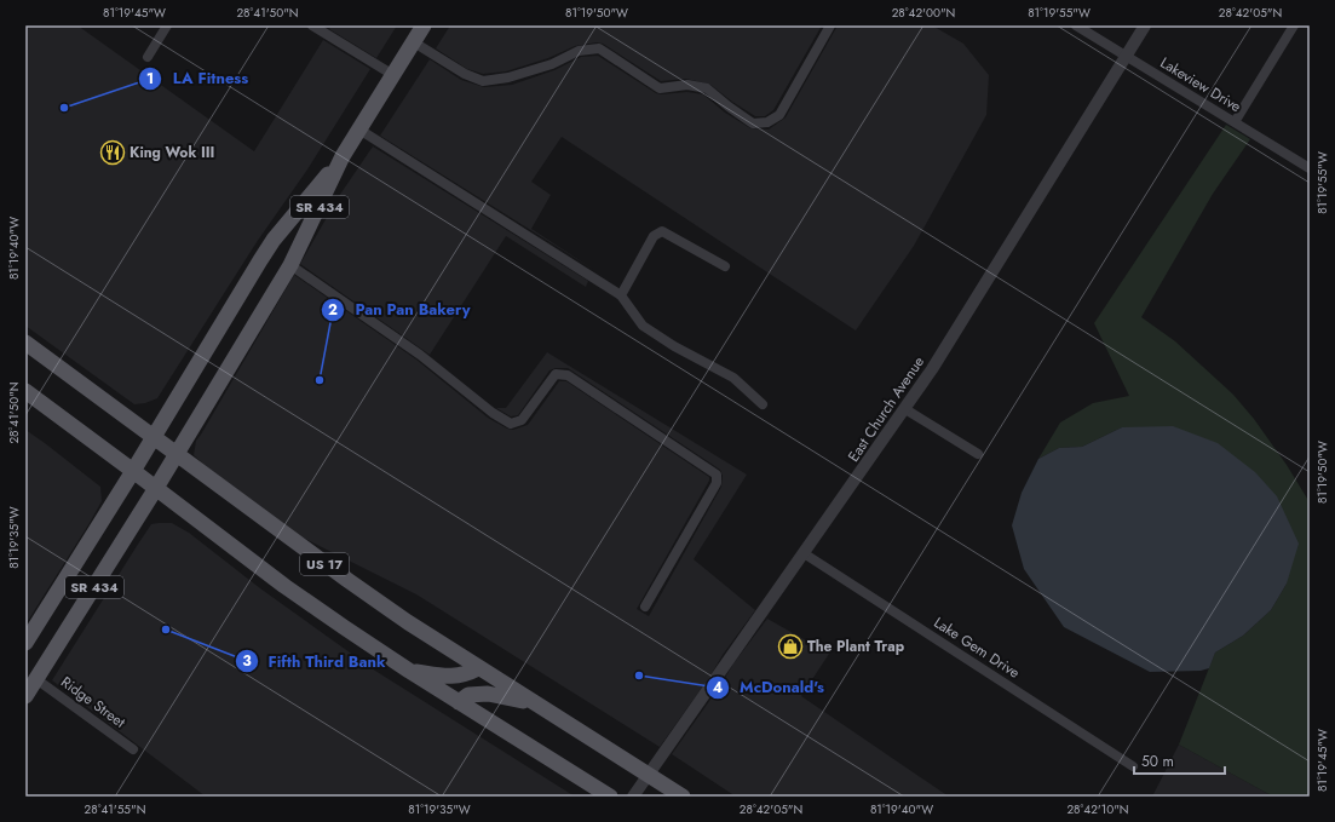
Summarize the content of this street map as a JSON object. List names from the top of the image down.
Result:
{
  "streets": {
    "main road": ["SR 434", "US 17"],
    "street": [
      "Lakeview Drive",
      "East Church Avenue",
      "Lake Gem Drive",
      "Ridge Street"
    ]
  },
  "crossings": [
    ["Lakeview Drive", "East Church Avenue"],
    ["SR 434", "US 17"],
    ["SR 434", "Ridge Street"],
    ["East Church Avenue", "US 17"],
    ["East Church Avenue", "Lake Gem Drive"]
  ],
  "places": {
    "other": [
      "LA Fitness",
      "Pan Pan Bakery",
      "Fifth Third Bank",
      "McDonald's"
    ],
    "restaurant": ["King Wok III"],
    "shop": ["The Plant Trap"]
  },
  "scale_bar": "50 m",
  "coordinates": [
    "81°19'45\"W",
    "28°41'50\"N",
    "81°19'50\"W",
    "28°42'00\"N",
    "81°19'55\"W",
    "28°42'05\"N",
    "81°19'40\"W",
    "81°19'35\"W",
    "28°41'55\"N",
    "28°42'10\"N"
  ]
}
